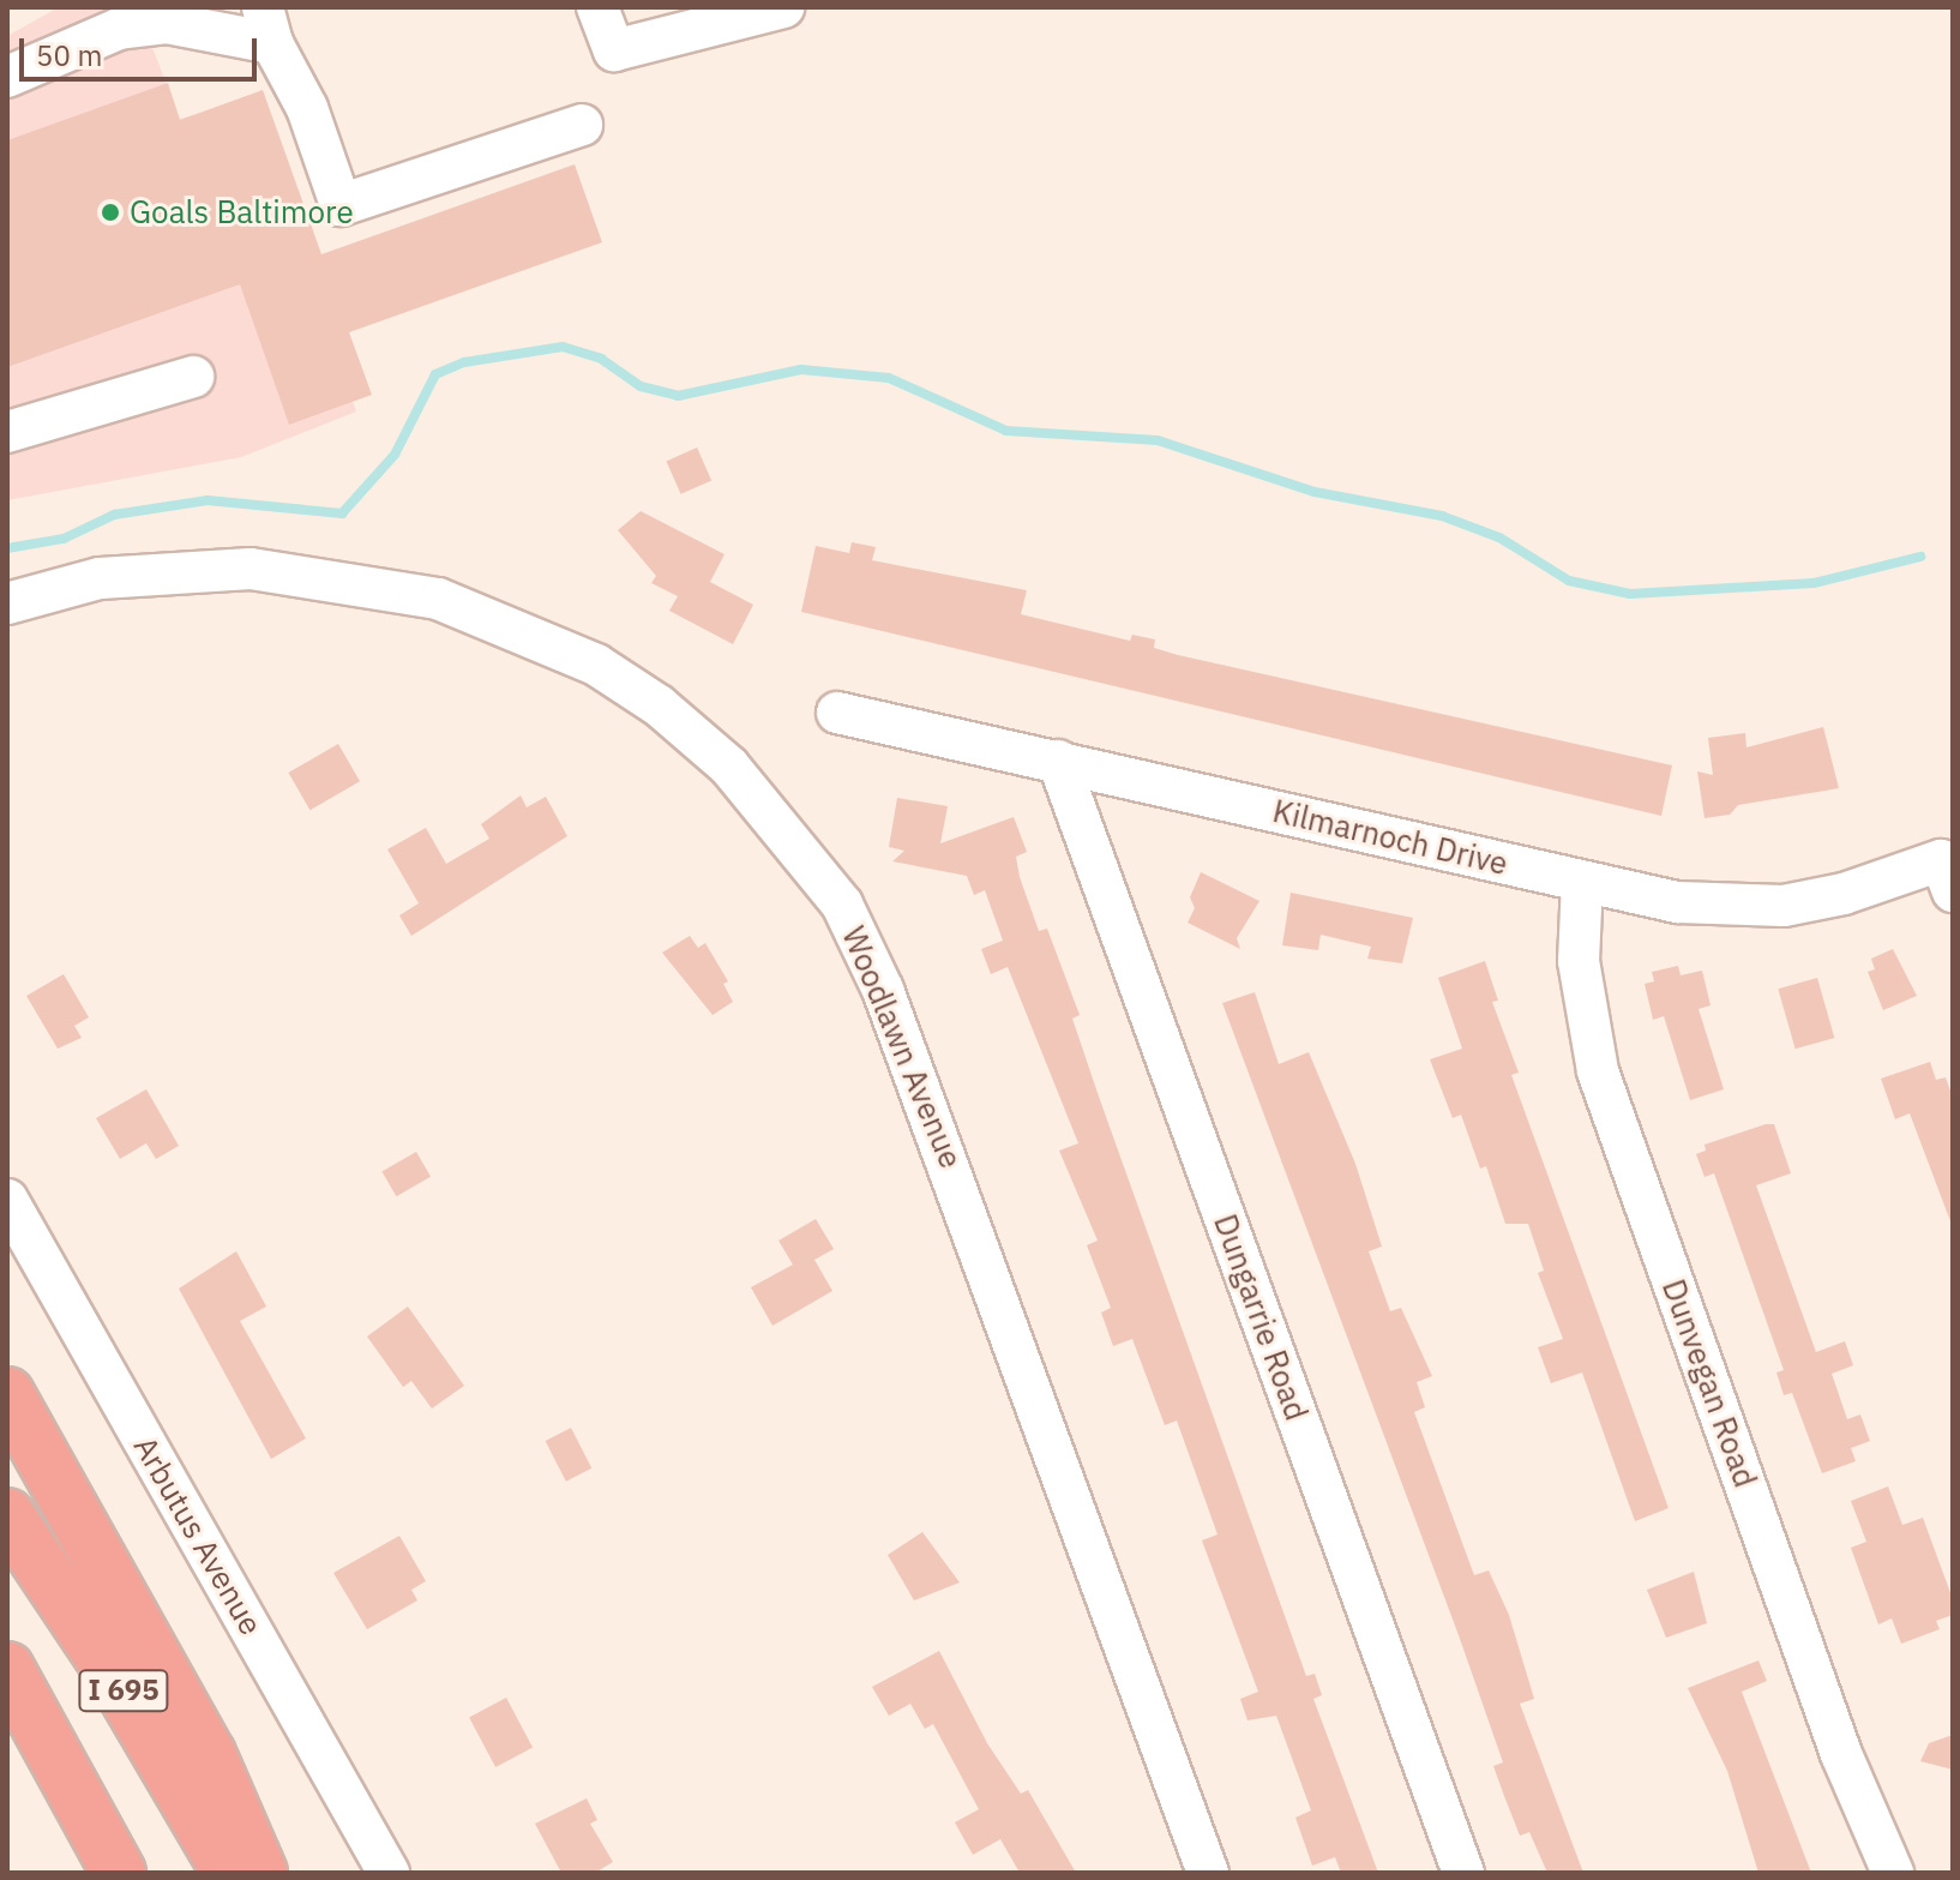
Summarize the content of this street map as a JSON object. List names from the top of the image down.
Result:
{
  "streets": {
    "highway": ["I 695"],
    "street": [
      "Kilmarnoch Drive",
      "Woodlawn Avenue",
      "Dungarrie Road",
      "Dunvegan Road",
      "Arbutus Avenue"
    ]
  },
  "crossings": [
    ["Kilmarnoch Drive", "Dungarrie Road"],
    ["Kilmarnoch Drive", "Dunvegan Road"]
  ],
  "places": ["Goals Baltimore"],
  "scale_bar": "50 m"
}
